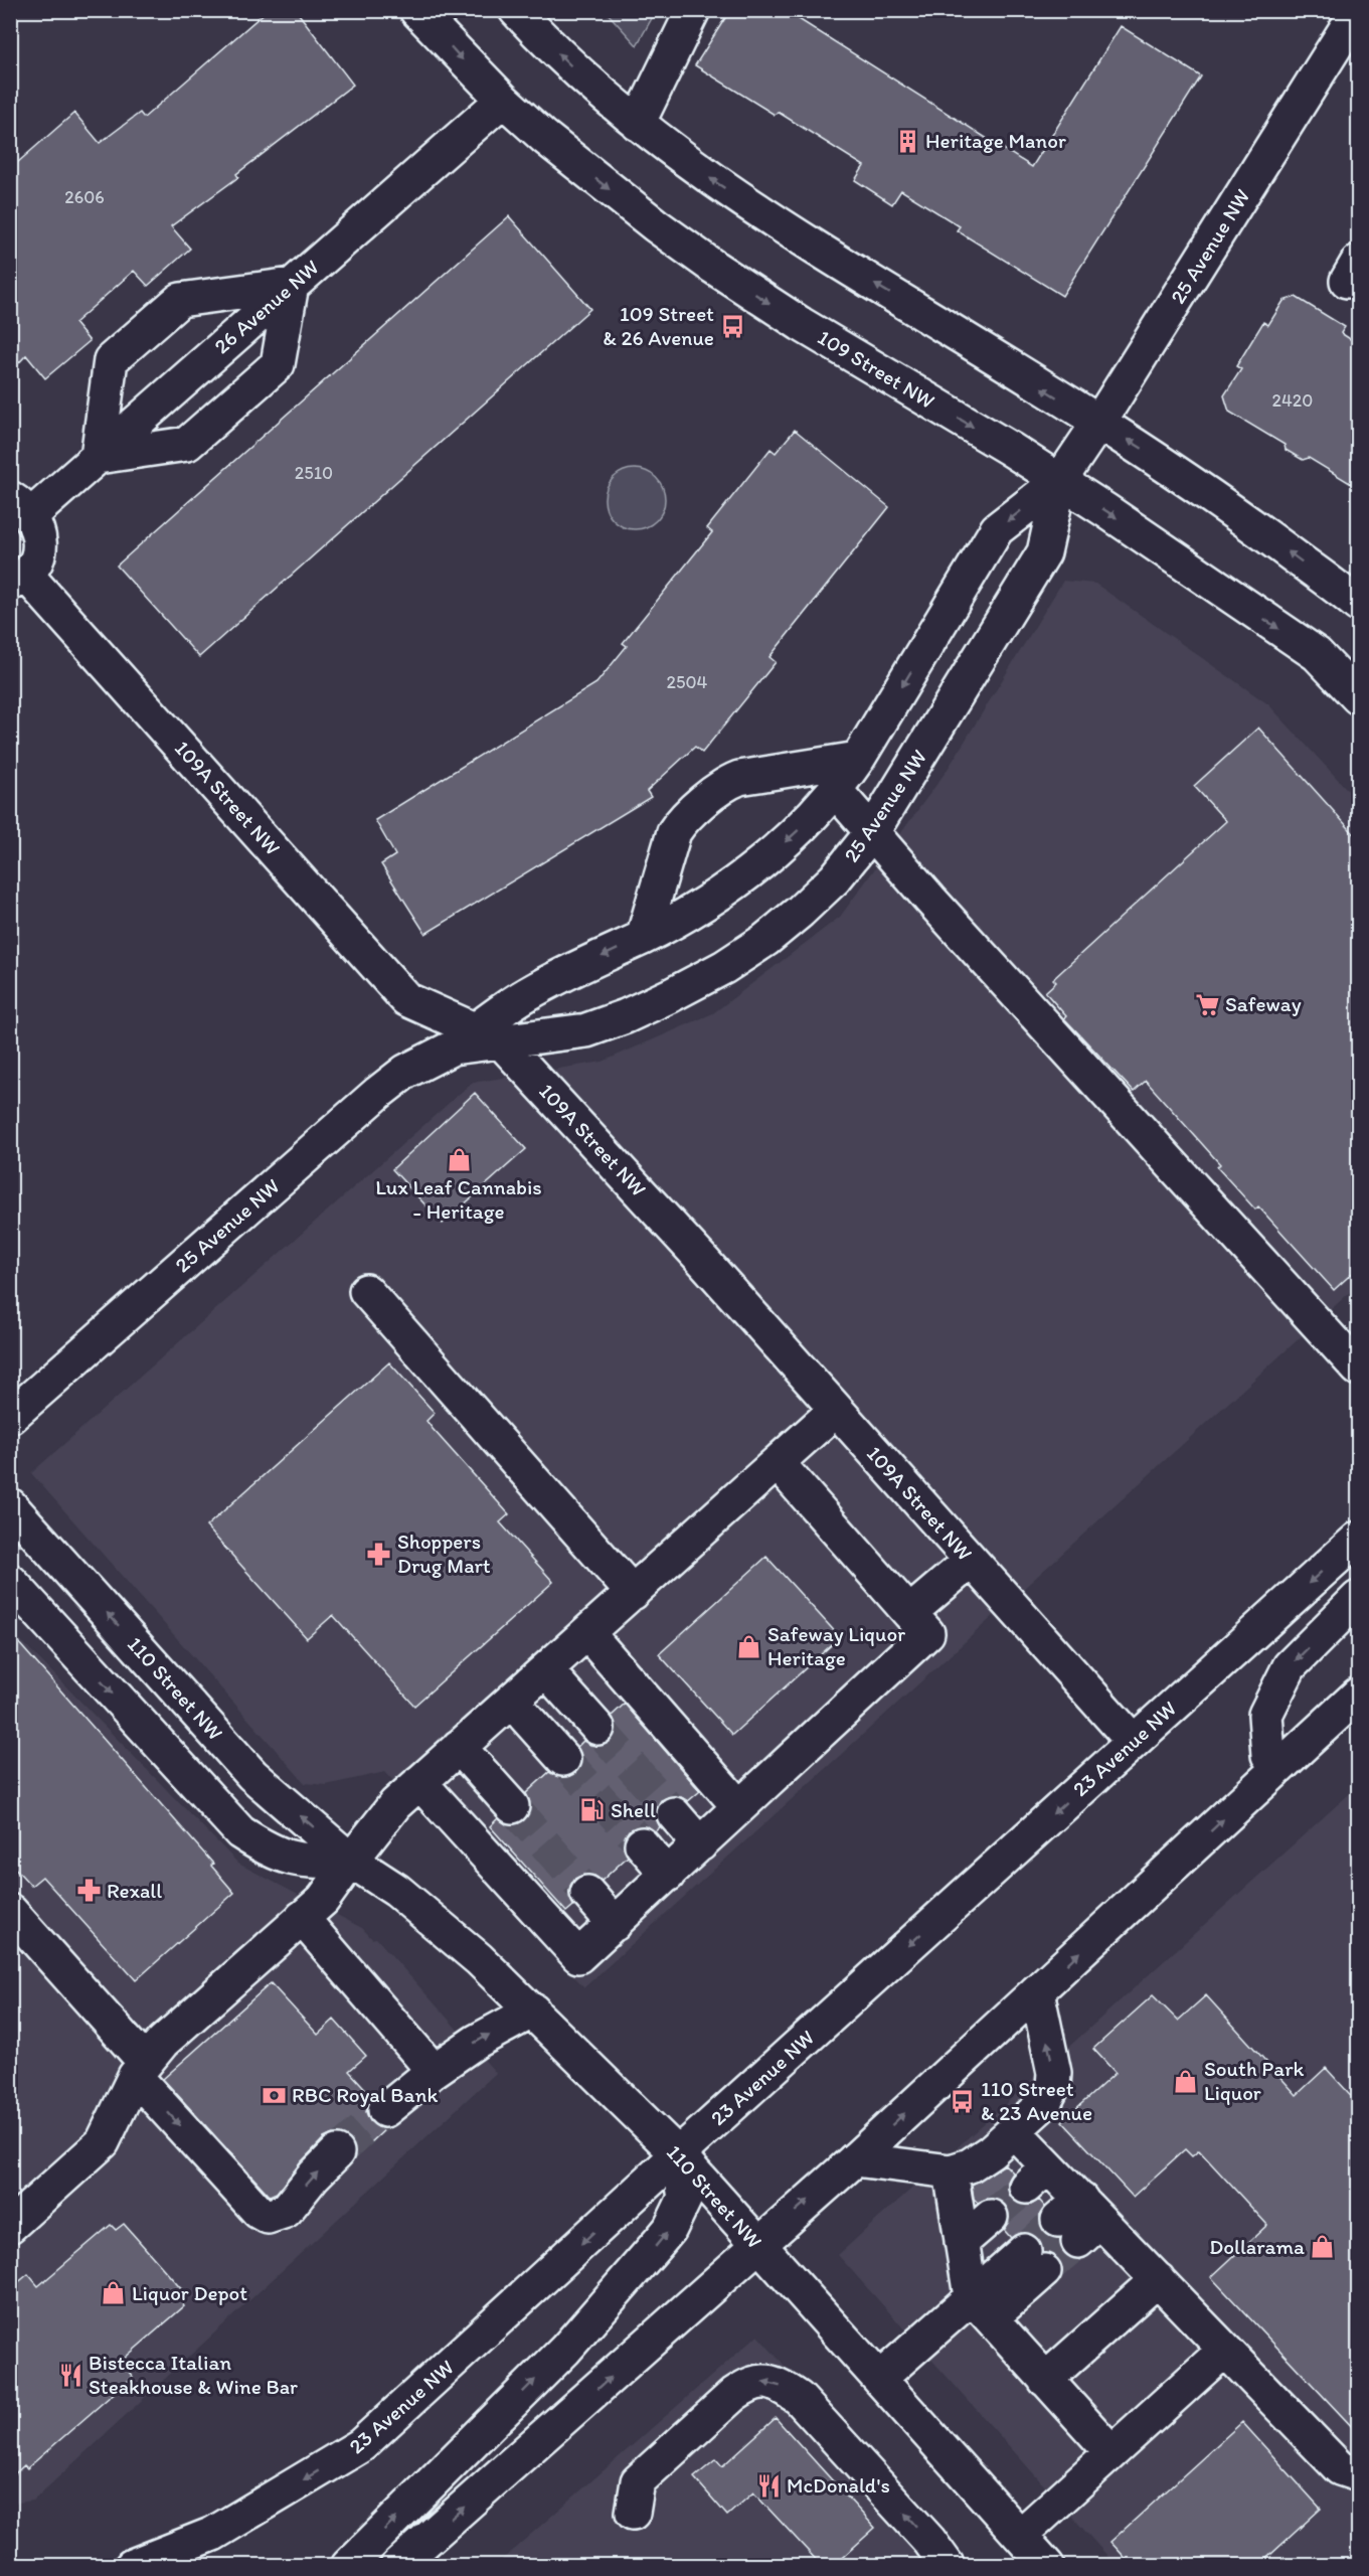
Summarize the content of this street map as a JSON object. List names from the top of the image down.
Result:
{
  "streets": {
    "street": [
      "25 Avenue NW",
      "26 Avenue NW",
      "109 Street NW",
      "109A Street NW",
      "110 Street NW",
      "23 Avenue NW"
    ]
  },
  "crossings": [
    ["25 Avenue NW", "109 Street NW"],
    ["25 Avenue NW", "109A Street NW"],
    ["26 Avenue NW", "109 Street NW"],
    ["109A Street NW", "23 Avenue NW"],
    ["110 Street NW", "23 Avenue NW"]
  ],
  "places": {
    "building": ["Heritage Manor"],
    "bus stop": ["109 Street & 26 Avenue", "110 Street & 23 Avenue"],
    "supermarket": ["Safeway"],
    "shop": [
      "Lux Leaf Cannabis - Heritage",
      "Safeway Liquor Heritage",
      "South Park Liquor",
      "Dollarama",
      "Liquor Depot"
    ],
    "pharmacy": ["Shoppers Drug Mart", "Rexall"],
    "fuel station": ["Shell"],
    "bank": ["RBC Royal Bank"],
    "restaurant": ["Bistecca Italian Steakhouse & Wine Bar", "McDonald's"]
  },
  "house_numbers": [
    "2606",
    "2420",
    "2510",
    "2504"
  ]
}
